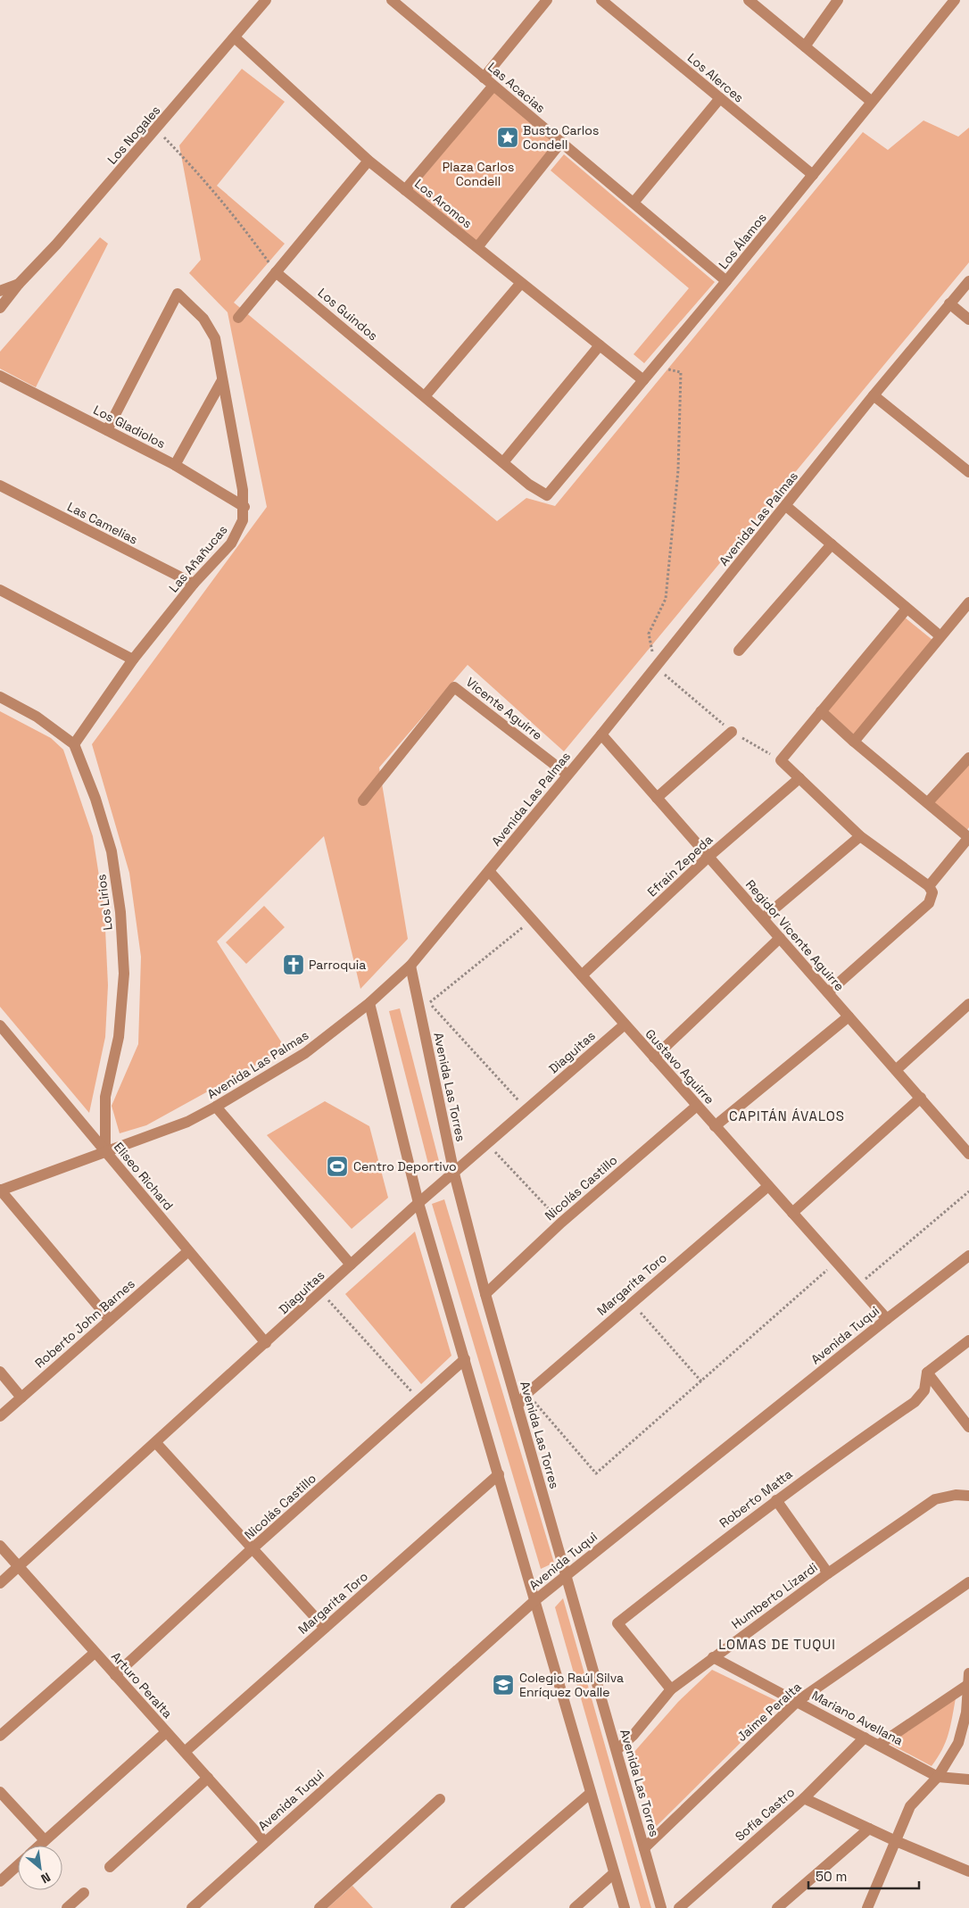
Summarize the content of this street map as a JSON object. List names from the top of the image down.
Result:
{
  "streets": {
    "street": [
      "Los Alerces",
      "Las Acacias",
      "Los Nogales",
      "Los Aromos",
      "Los Álamos",
      "Los Guindos",
      "Los Gladiolos",
      "Avenida Las Palmas",
      "Las Camelias",
      "Las Añañucas",
      "Vicente Aguirre",
      "Efraín Zepeda",
      "Los Lirios",
      "Regidor Vicente Aguirre",
      "Diaguitas",
      "Gustavo Aguirre",
      "Avenida Las Torres",
      "Eliseo Richard",
      "Nicolás Castillo",
      "Margarita Toro",
      "Roberto John Barnes",
      "Avenida Tuqui",
      "Roberto Matta",
      "Humberto Lizardi",
      "Arturo Peralta",
      "Jaime Peralta",
      "Mariano Avellana",
      "Sofía Castro"
    ]
  },
  "crossings": [
    ["Los Alerces", "Los Álamos"],
    ["Las Acacias", "Los Álamos"],
    ["Los Nogales", "Los Aromos"],
    ["Los Aromos", "Los Álamos"],
    ["Los Álamos", "Los Guindos"],
    ["Los Gladiolos", "Las Añañucas"],
    ["Avenida Las Palmas", "Vicente Aguirre"],
    ["Avenida Las Palmas", "Los Lirios"],
    ["Avenida Las Palmas", "Regidor Vicente Aguirre"],
    ["Avenida Las Palmas", "Gustavo Aguirre"],
    ["Avenida Las Palmas", "Avenida Las Torres"],
    ["Avenida Las Palmas", "Eliseo Richard"],
    ["Las Camelias", "Las Añañucas"],
    ["Las Añañucas", "Los Lirios"],
    ["Efraín Zepeda", "Regidor Vicente Aguirre"],
    ["Efraín Zepeda", "Gustavo Aguirre"],
    ["Los Lirios", "Eliseo Richard"],
    ["Diaguitas", "Gustavo Aguirre"],
    ["Diaguitas", "Avenida Las Torres"],
    ["Diaguitas", "Eliseo Richard"],
    ["Diaguitas", "Arturo Peralta"],
    ["Gustavo Aguirre", "Nicolás Castillo"],
    ["Gustavo Aguirre", "Margarita Toro"],
    ["Gustavo Aguirre", "Avenida Tuqui"],
    ["Avenida Las Torres", "Nicolás Castillo"],
    ["Avenida Las Torres", "Margarita Toro"],
    ["Avenida Las Torres", "Avenida Tuqui"],
    ["Avenida Las Torres", "Humberto Lizardi"],
    ["Avenida Las Torres", "Jaime Peralta"],
    ["Eliseo Richard", "Roberto John Barnes"],
    ["Nicolás Castillo", "Arturo Peralta"],
    ["Margarita Toro", "Arturo Peralta"],
    ["Avenida Tuqui", "Arturo Peralta"],
    ["Roberto Matta", "Humberto Lizardi"],
    ["Humberto Lizardi", "Mariano Avellana"],
    ["Jaime Peralta", "Mariano Avellana"],
    ["Mariano Avellana", "Sofía Castro"]
  ],
  "districts": ["CAPITÁN ÁVALOS", "LOMAS DE TUQUI"],
  "parks": ["Plaza Carlos Condell"],
  "places": {
    "place": ["Busto Carlos Condell"],
    "church": ["Parroquia"],
    "sports": ["Centro Deportivo"],
    "school or university": ["Colegio Raúl Silva Enríquez Ovalle"]
  },
  "scale_bar": "50 m",
  "north": "bottom right"
}
